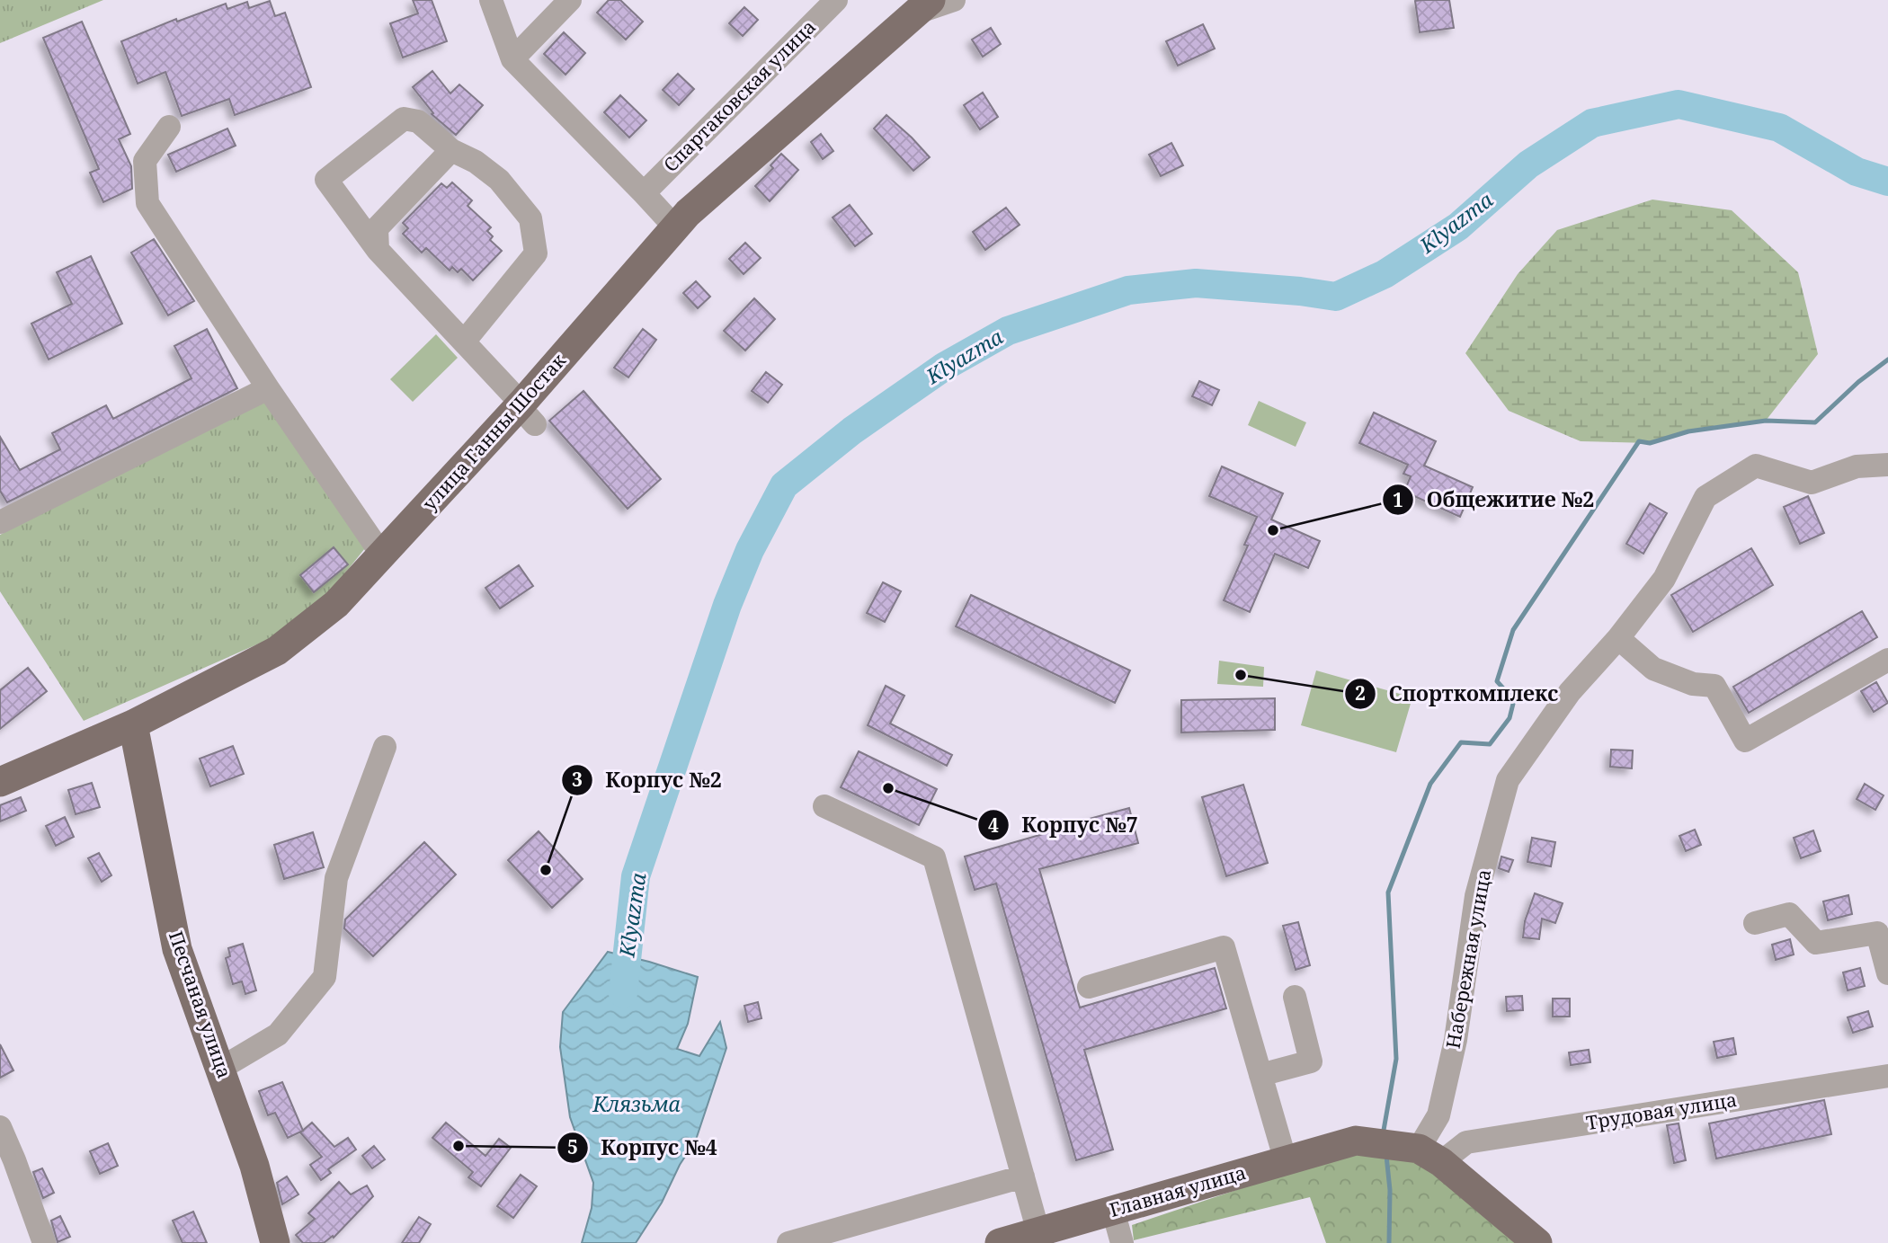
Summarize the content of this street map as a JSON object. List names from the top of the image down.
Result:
{
  "streets": {
    "main road": ["улица Ганны Шостак", "Песчаная улица", "Главная улица"],
    "street": ["Спартаковская улица", "Набережная улица", "Трудовая улица"]
  },
  "crossings": [
    ["улица Ганны Шостак", "Песчаная улица"],
    ["Набережная улица", "Трудовая улица"],
    ["Набережная улица", "Главная улица"],
    ["Трудовая улица", "Главная улица"]
  ],
  "water": ["Klyazma", "Клязьма"],
  "places": [
    "Общежитие №2",
    "Спорткомплекс",
    "Корпус №7",
    "Корпус №2",
    "Корпус №4"
  ]
}
